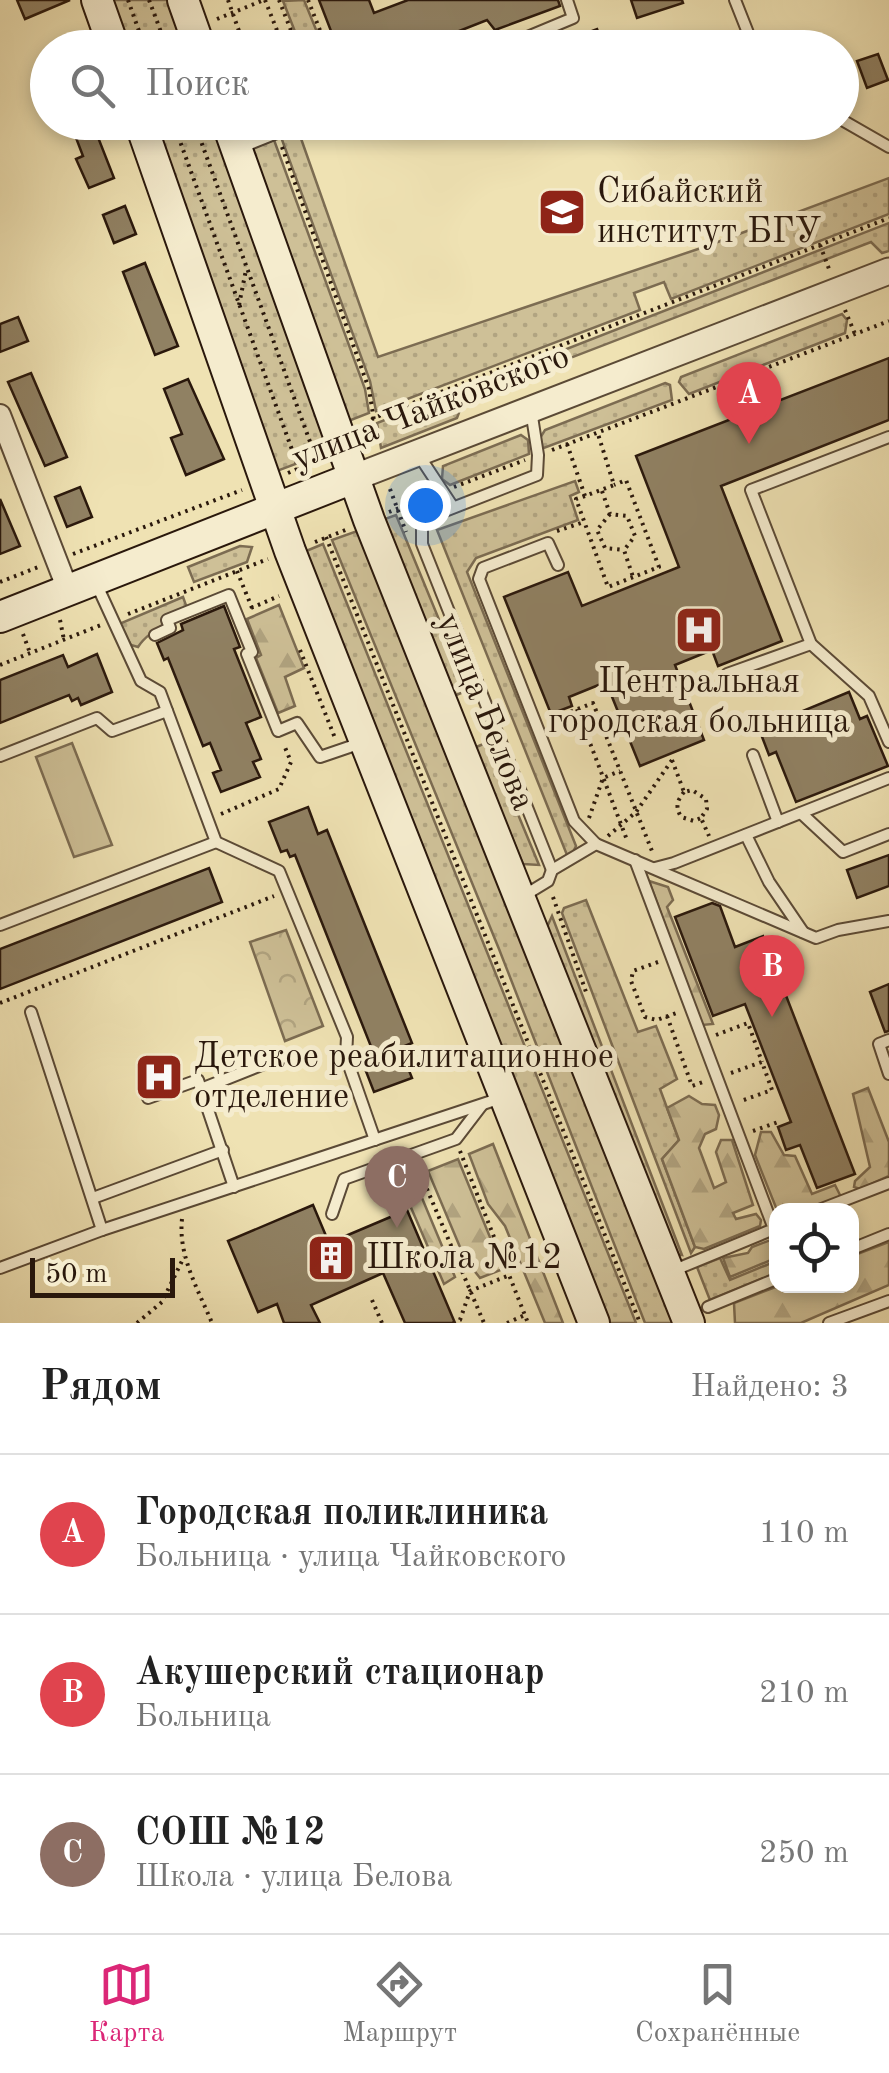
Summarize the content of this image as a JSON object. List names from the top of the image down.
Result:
{
  "streets": {
    "main road": ["улица Чайковского", "улица Белова"]
  },
  "crossings": [
    ["улица Чайковского", "улица Белова"]
  ],
  "places": {
    "school or university": ["Сибайский институт БГУ"],
    "hospital": ["Центральная городская больница", "Детское реабилитационное отделение"],
    "building": ["Школа №12"]
  },
  "scale_bar": "50 m",
  "page": {
    "search": "Поиск",
    "pins": ["A", "B", "C"],
    "scale": "50 m",
    "heading": ["Рядом", "Найдено: 3"],
    "list": [
      {
        "mark": "A",
        "name": "Городская поликлиника",
        "note": "Больница · улица Чайковского",
        "value": "110 m"
      },
      {
        "mark": "B",
        "name": "Акушерский стационар",
        "note": "Больница",
        "value": "210 m"
      },
      {
        "mark": "C",
        "name": "СОШ №12",
        "note": "Школа · улица Белова",
        "value": "250 m"
      }
    ],
    "nav": ["Карта", "Маршрут", "Сохранённые"]
  }
}
